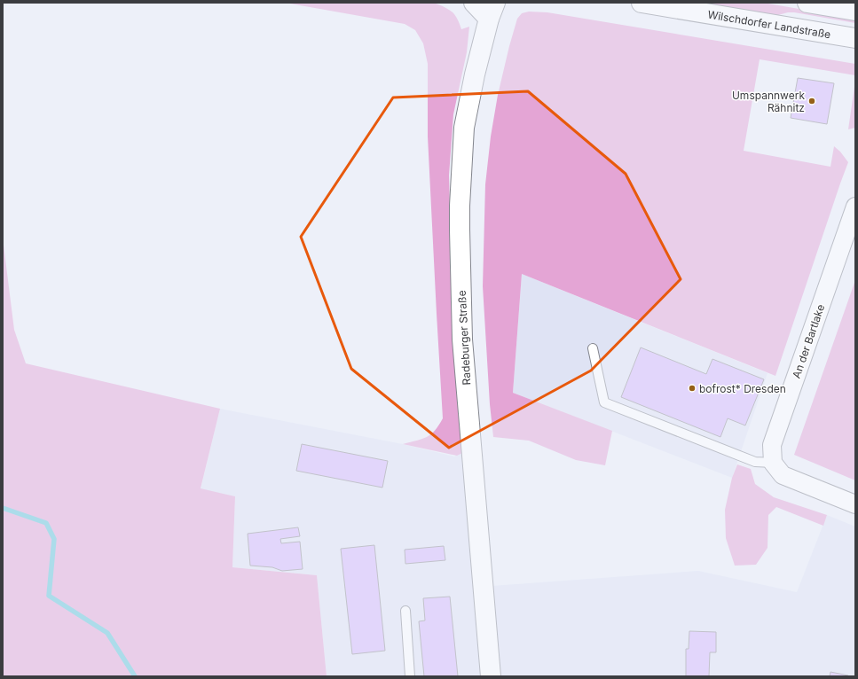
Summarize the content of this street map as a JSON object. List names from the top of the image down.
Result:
{
  "streets": {
    "main road": ["Wilschdorfer Landstraße", "Radeburger Straße"],
    "street": ["An der Bartlake"]
  },
  "places": ["Umspannwerk Rähnitz", "bofrost* Dresden"]
}
